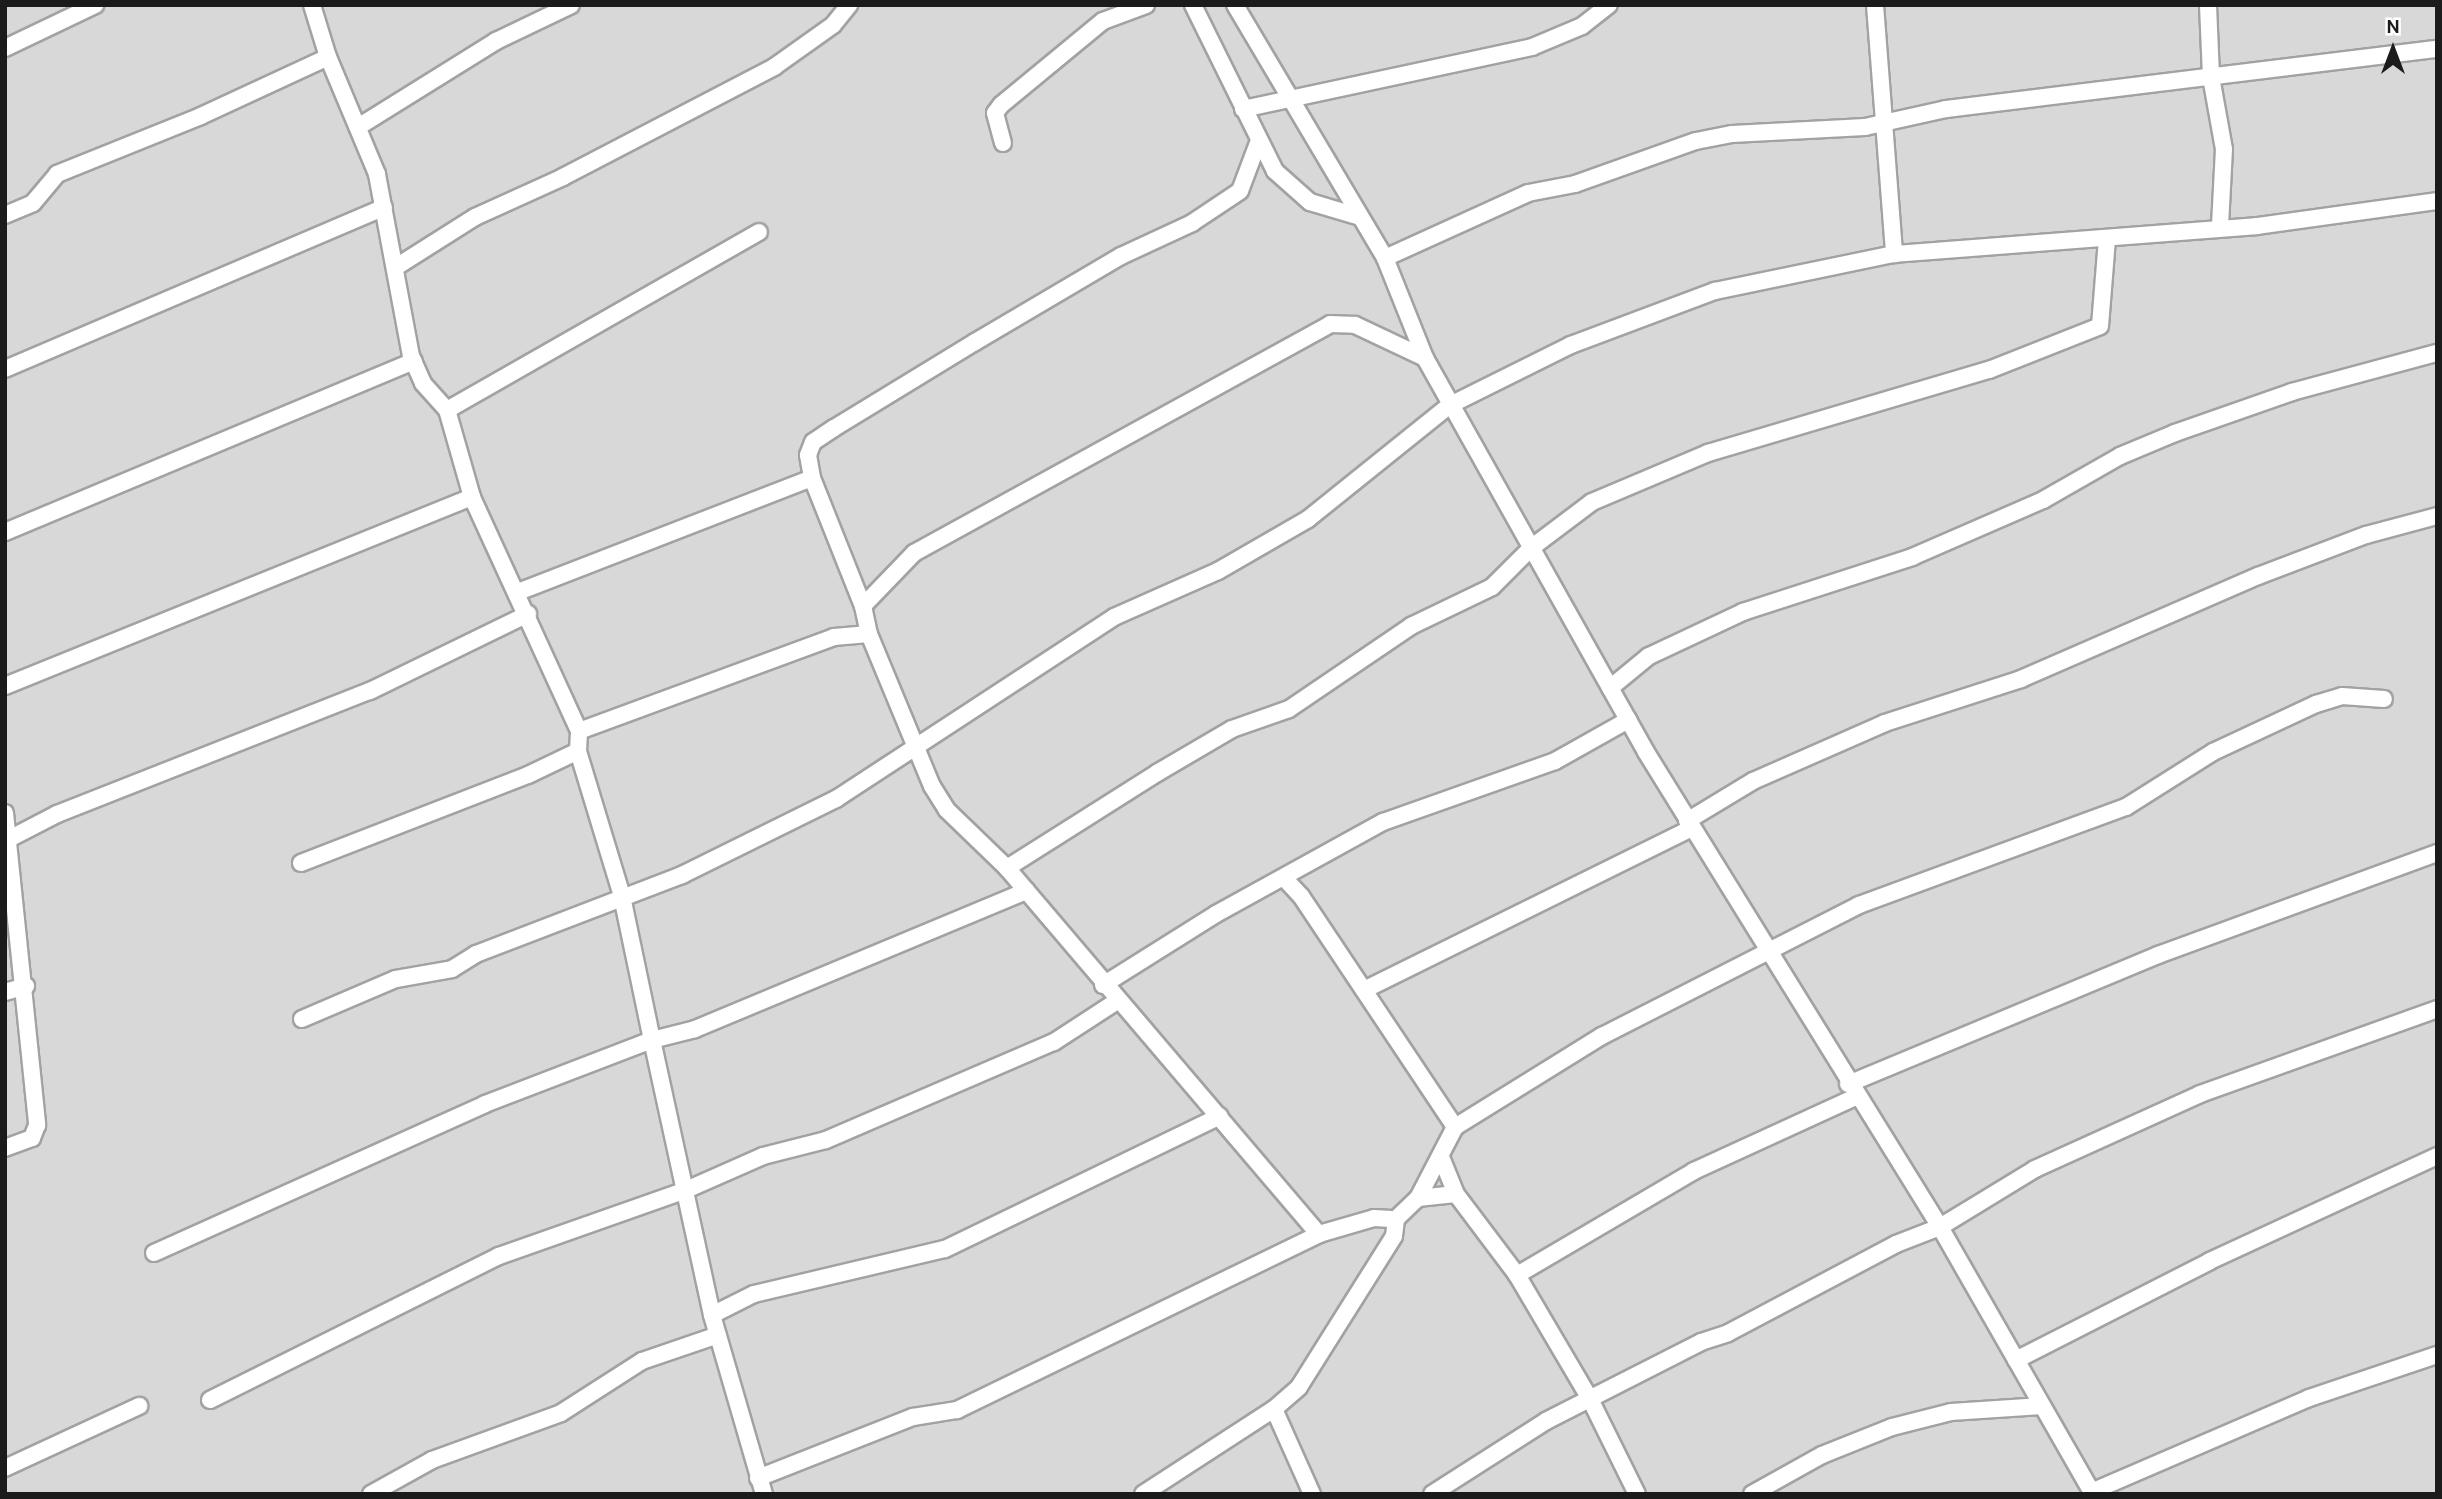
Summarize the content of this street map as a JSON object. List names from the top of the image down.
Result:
{
  "north": "top"
}
